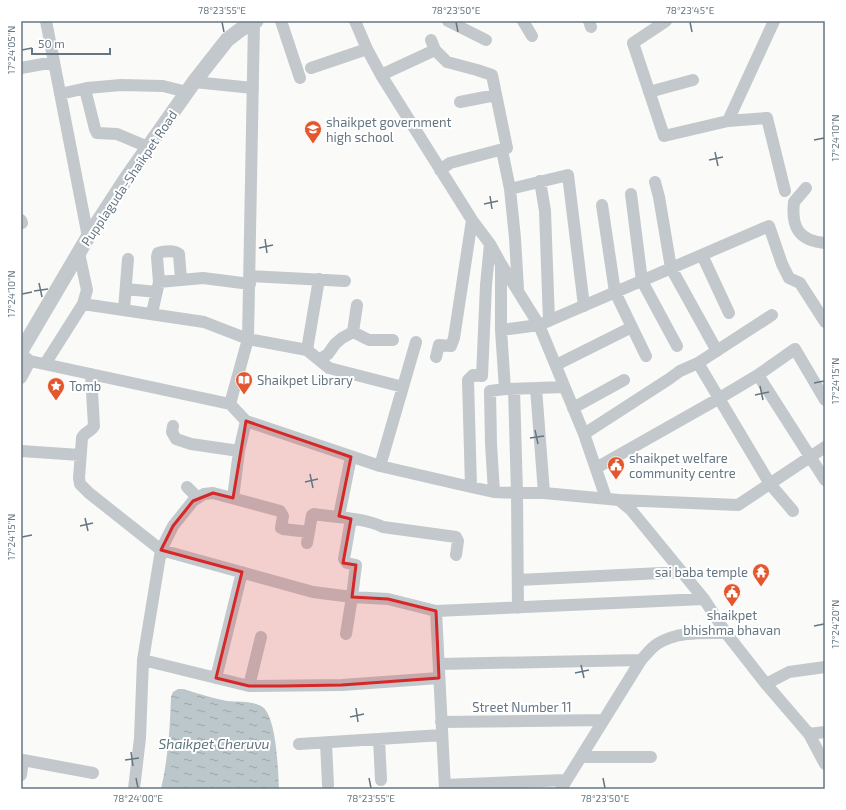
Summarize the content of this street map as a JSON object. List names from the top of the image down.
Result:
{
  "streets": {
    "street": ["Pupplaguda-Shaikpet Road", "Street Number 11"]
  },
  "water": ["Shaikpet Cheruvu"],
  "places": {
    "school or university": ["shaikpet government high school"],
    "library": ["Shaikpet Library"],
    "place": ["Tomb"],
    "public building": ["shaikpet welfare community centre", "shaikpet bhishma bhavan"],
    "temple": ["sai baba temple"]
  },
  "scale_bar": "50 m",
  "coordinates": [
    "78°23'55\"E",
    "78°23'50\"E",
    "78°23'45\"E",
    "17°24'05\"N",
    "17°24'10\"N",
    "17°24'15\"N",
    "17°24'20\"N",
    "78°24'00\"E"
  ]
}
